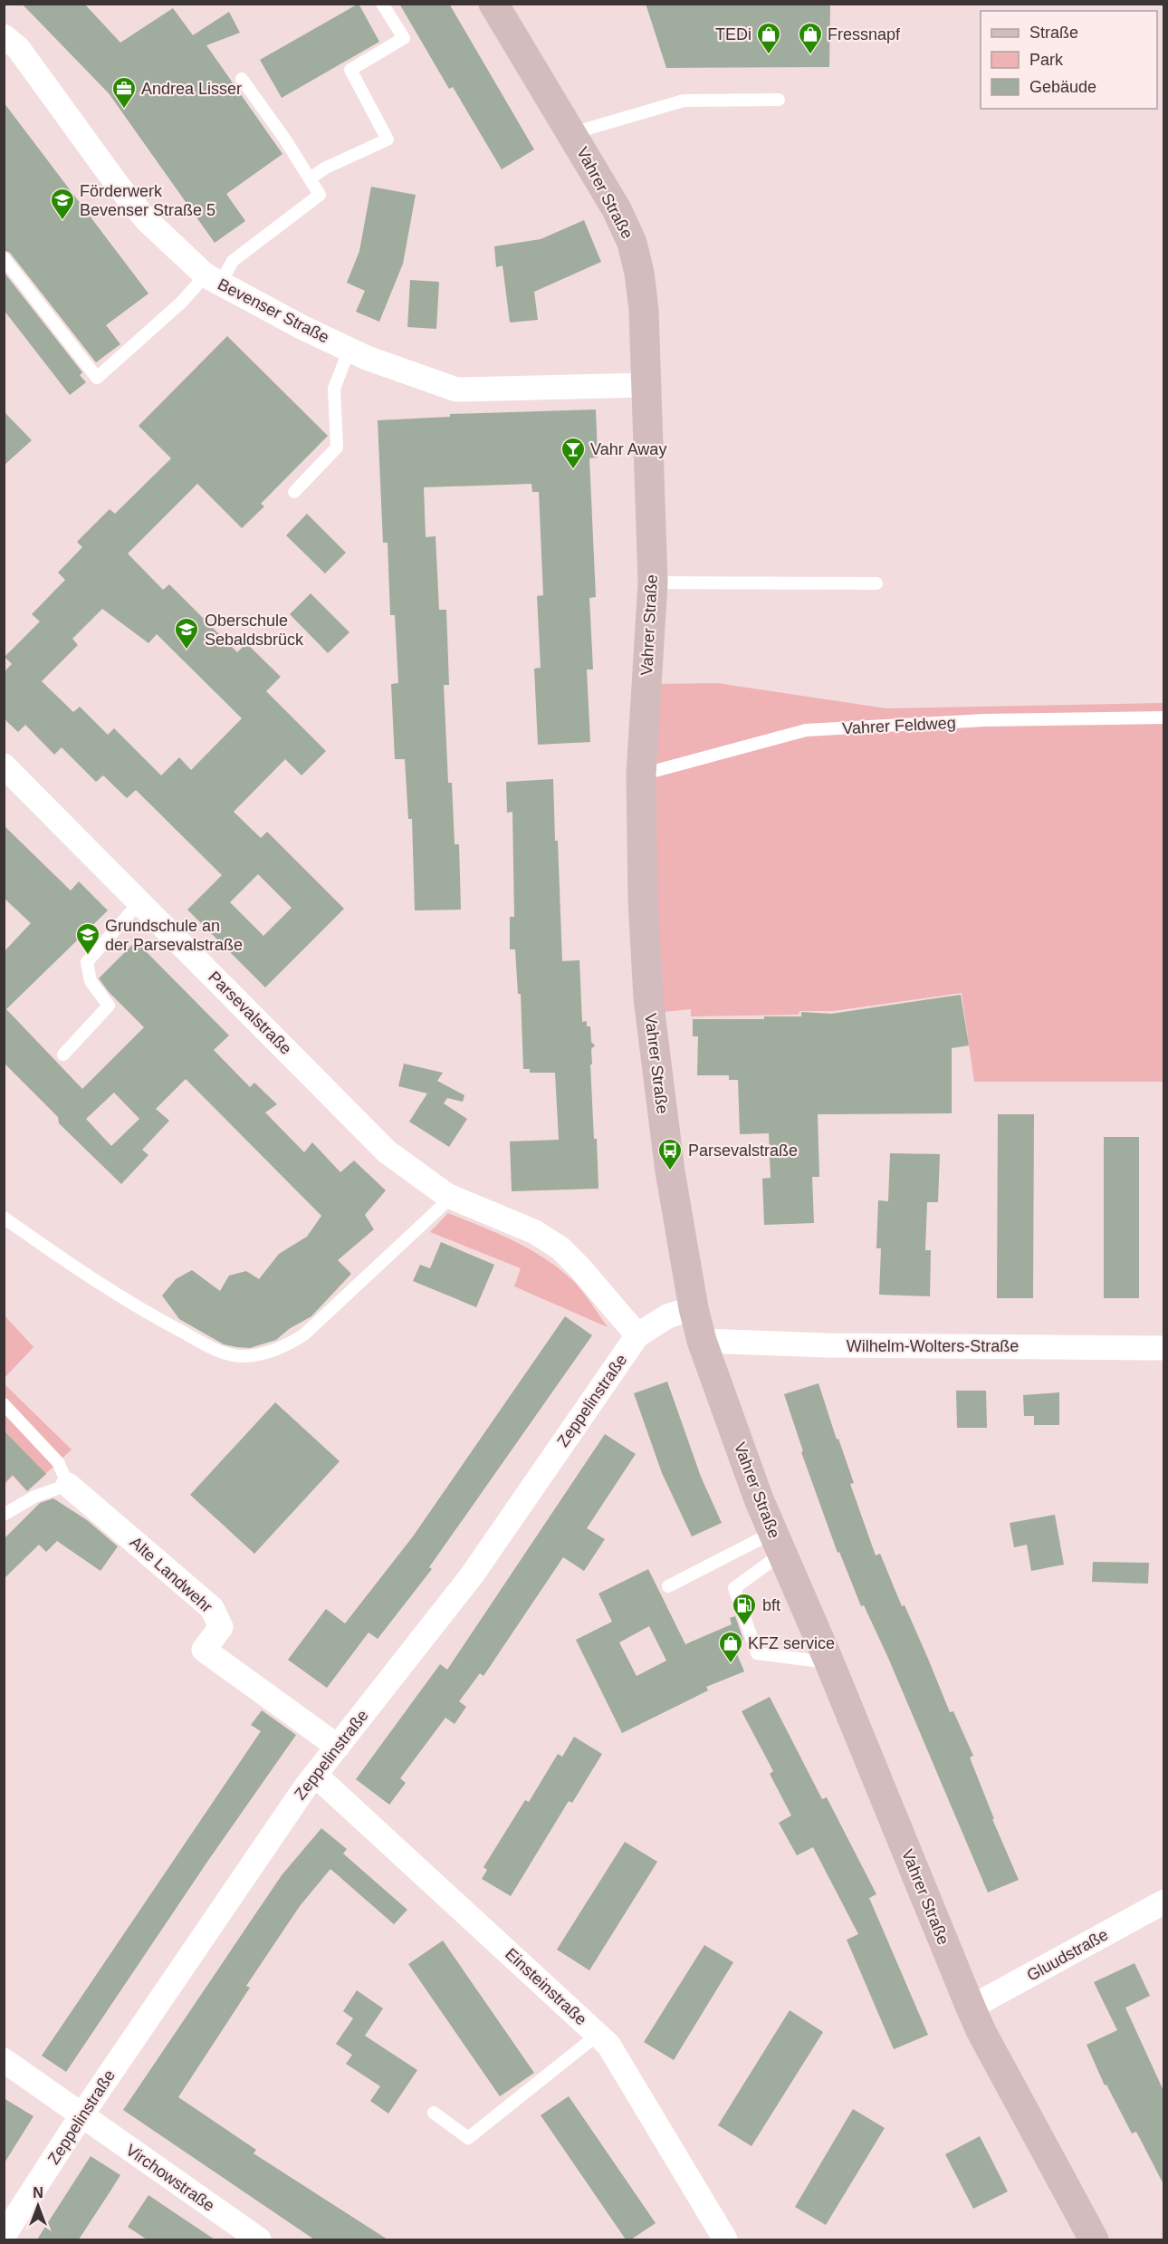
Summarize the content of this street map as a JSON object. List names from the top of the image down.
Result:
{
  "streets": {
    "main road": ["Vahrer Straße"],
    "street": [
      "Bevenser Straße",
      "Parsevalstraße",
      "Wilhelm-Wolters-Straße",
      "Zeppelinstraße",
      "Alte Landwehr",
      "Gluudstraße",
      "Einsteinstraße",
      "Virchowstraße"
    ],
    "lane": ["Vahrer Feldweg"]
  },
  "crossings": [
    ["Vahrer Straße", "Bevenser Straße"],
    ["Vahrer Straße", "Vahrer Feldweg"],
    ["Vahrer Straße", "Wilhelm-Wolters-Straße"],
    ["Vahrer Straße", "Zeppelinstraße"],
    ["Vahrer Straße", "Gluudstraße"],
    ["Parsevalstraße", "Zeppelinstraße"],
    ["Zeppelinstraße", "Alte Landwehr"],
    ["Zeppelinstraße", "Einsteinstraße"],
    ["Zeppelinstraße", "Virchowstraße"]
  ],
  "places": {
    "shop": ["TEDi", "Fressnapf", "KFZ service"],
    "office": ["Andrea Lisser"],
    "school or university": ["Förderwerk Bevenser Straße 5", "Oberschule Sebaldsbrück", "Grundschule an der Parsevalstraße"],
    "bar": ["Vahr Away"],
    "bus stop": ["Parsevalstraße"],
    "fuel station": ["bft"]
  },
  "legend": ["Straße", "Park", "Gebäude"],
  "north": "top"
}
